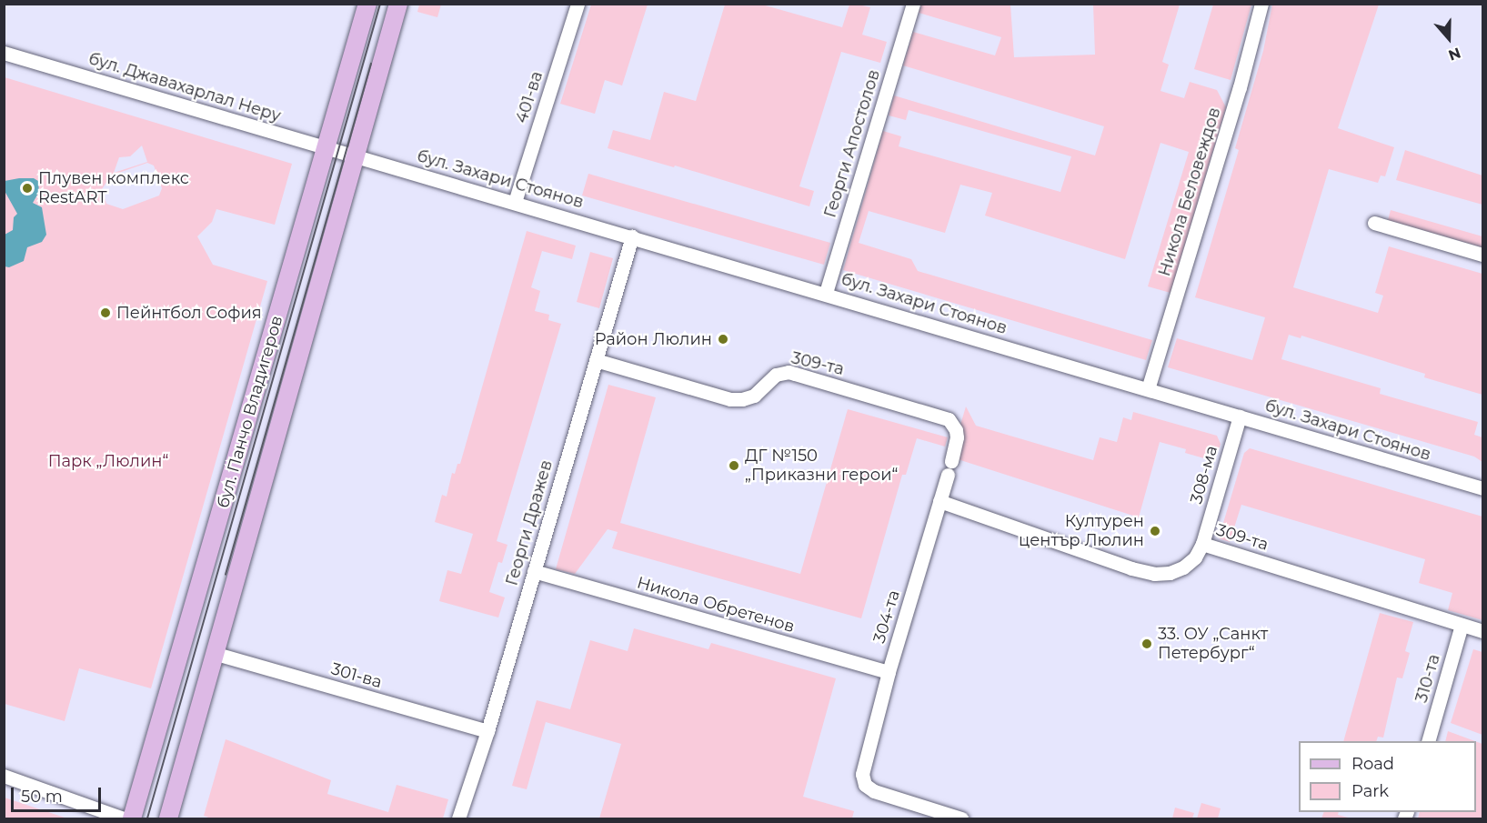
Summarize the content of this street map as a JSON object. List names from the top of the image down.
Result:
{
  "streets": {
    "main road": ["бул. Панчо Владигеров"],
    "street": [
      "бул. Джавахарлал Неру",
      "401-ва",
      "Георги Апостолов",
      "бул. Захари Стоянов",
      "Никола Беловеждов",
      "309-та",
      "308-ма",
      "Георги Дражев",
      "Никола Обретенов",
      "304-та",
      "301-ва",
      "310-та"
    ]
  },
  "crossings": [
    ["бул. Джавахарлал Неру", "бул. Захари Стоянов"],
    ["бул. Джавахарлал Неру", "бул. Панчо Владигеров"],
    ["401-ва", "бул. Захари Стоянов"],
    ["Георги Апостолов", "бул. Захари Стоянов"],
    ["бул. Захари Стоянов", "Никола Беловеждов"],
    ["бул. Захари Стоянов", "бул. Панчо Владигеров"],
    ["бул. Захари Стоянов", "308-ма"],
    ["бул. Захари Стоянов", "Георги Дражев"],
    ["309-та", "308-ма"],
    ["309-та", "Георги Дражев"],
    ["309-та", "304-та"],
    ["309-та", "310-та"],
    ["бул. Панчо Владигеров", "301-ва"],
    ["Георги Дражев", "Никола Обретенов"],
    ["Георги Дражев", "301-ва"],
    ["Никола Обретенов", "304-та"]
  ],
  "parks": ["Парк „Люлин“"],
  "places": [
    "Плувен комплекс RestART",
    "Пейнтбол София",
    "Район Люлин",
    "ДГ №150 „Приказни герои“",
    "Културен център Люлин",
    "33. ОУ „Санкт Петербург“"
  ],
  "legend": ["Road", "Park"],
  "scale_bar": "50 m",
  "north": "bottom"
}
